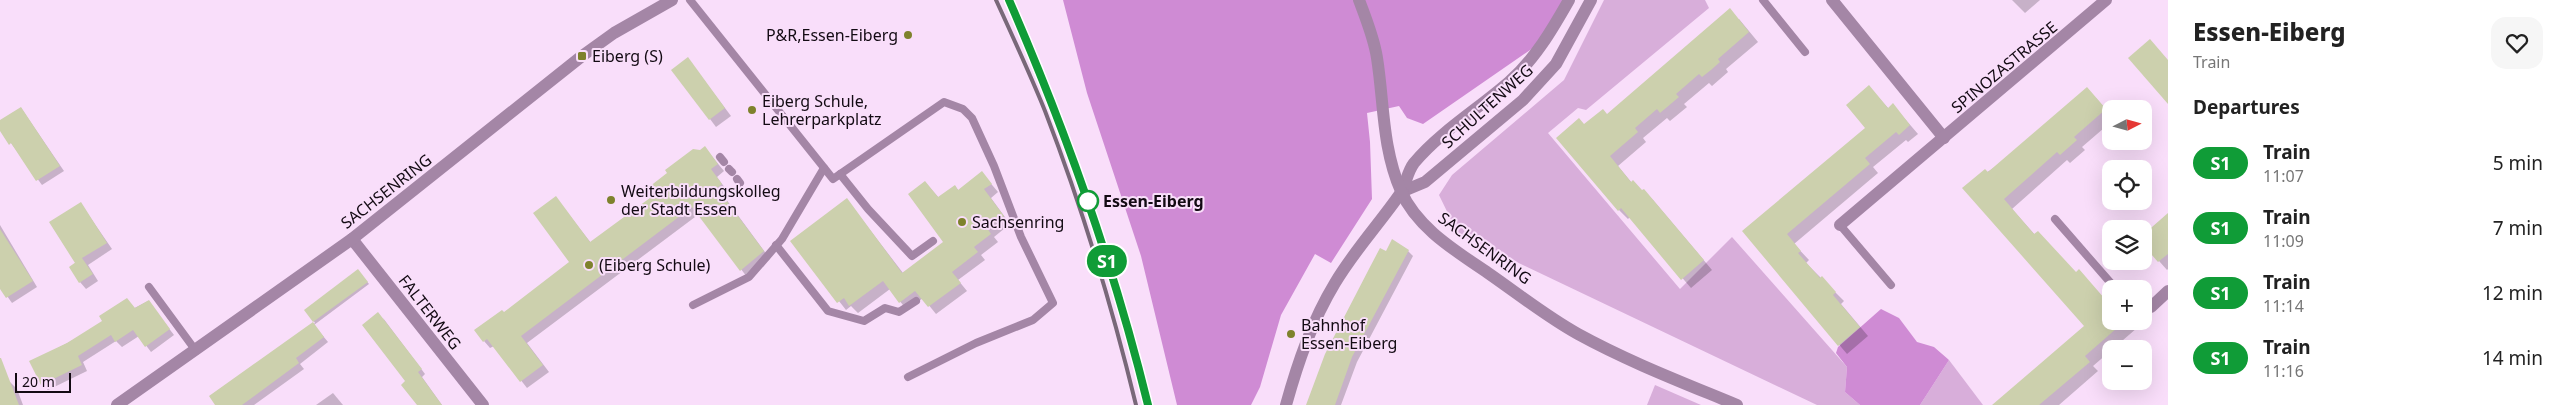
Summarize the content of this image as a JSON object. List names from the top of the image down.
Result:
{
  "streets": {
    "street": [
      "SPINOZASTRASSE",
      "SCHULTENWEG",
      "SACHSENRING",
      "FALTERWEG"
    ]
  },
  "crossings": [
    ["SCHULTENWEG", "SACHSENRING"],
    ["SACHSENRING", "FALTERWEG"]
  ],
  "places": {
    "other": [
      "P&R,Essen-Eiberg",
      "Eiberg Schule, Lehrerparkplatz",
      "Weiterbildungskolleg der Stadt Essen",
      "Essen-Eiberg",
      "Sachsenring",
      "(Eiberg Schule)",
      "Bahnhof Essen-Eiberg"
    ],
    "transit": ["Eiberg (S)"]
  },
  "scale_bar": "20 m",
  "north": "right",
  "page": {
    "on_map": "S1",
    "heading": [
      ["Essen-Eiberg", "Train"],
      "Departures"
    ],
    "map_buttons": ["+", "−"],
    "list": [
      {
        "mark": "S1",
        "name": "Train",
        "note": "11:07",
        "value": "5 min"
      },
      {
        "mark": "S1",
        "name": "Train",
        "note": "11:09",
        "value": "7 min"
      },
      {
        "mark": "S1",
        "name": "Train",
        "note": "11:14",
        "value": "12 min"
      },
      {
        "mark": "S1",
        "name": "Train",
        "note": "11:16",
        "value": "14 min"
      }
    ],
    "scale": "20 m"
  }
}
